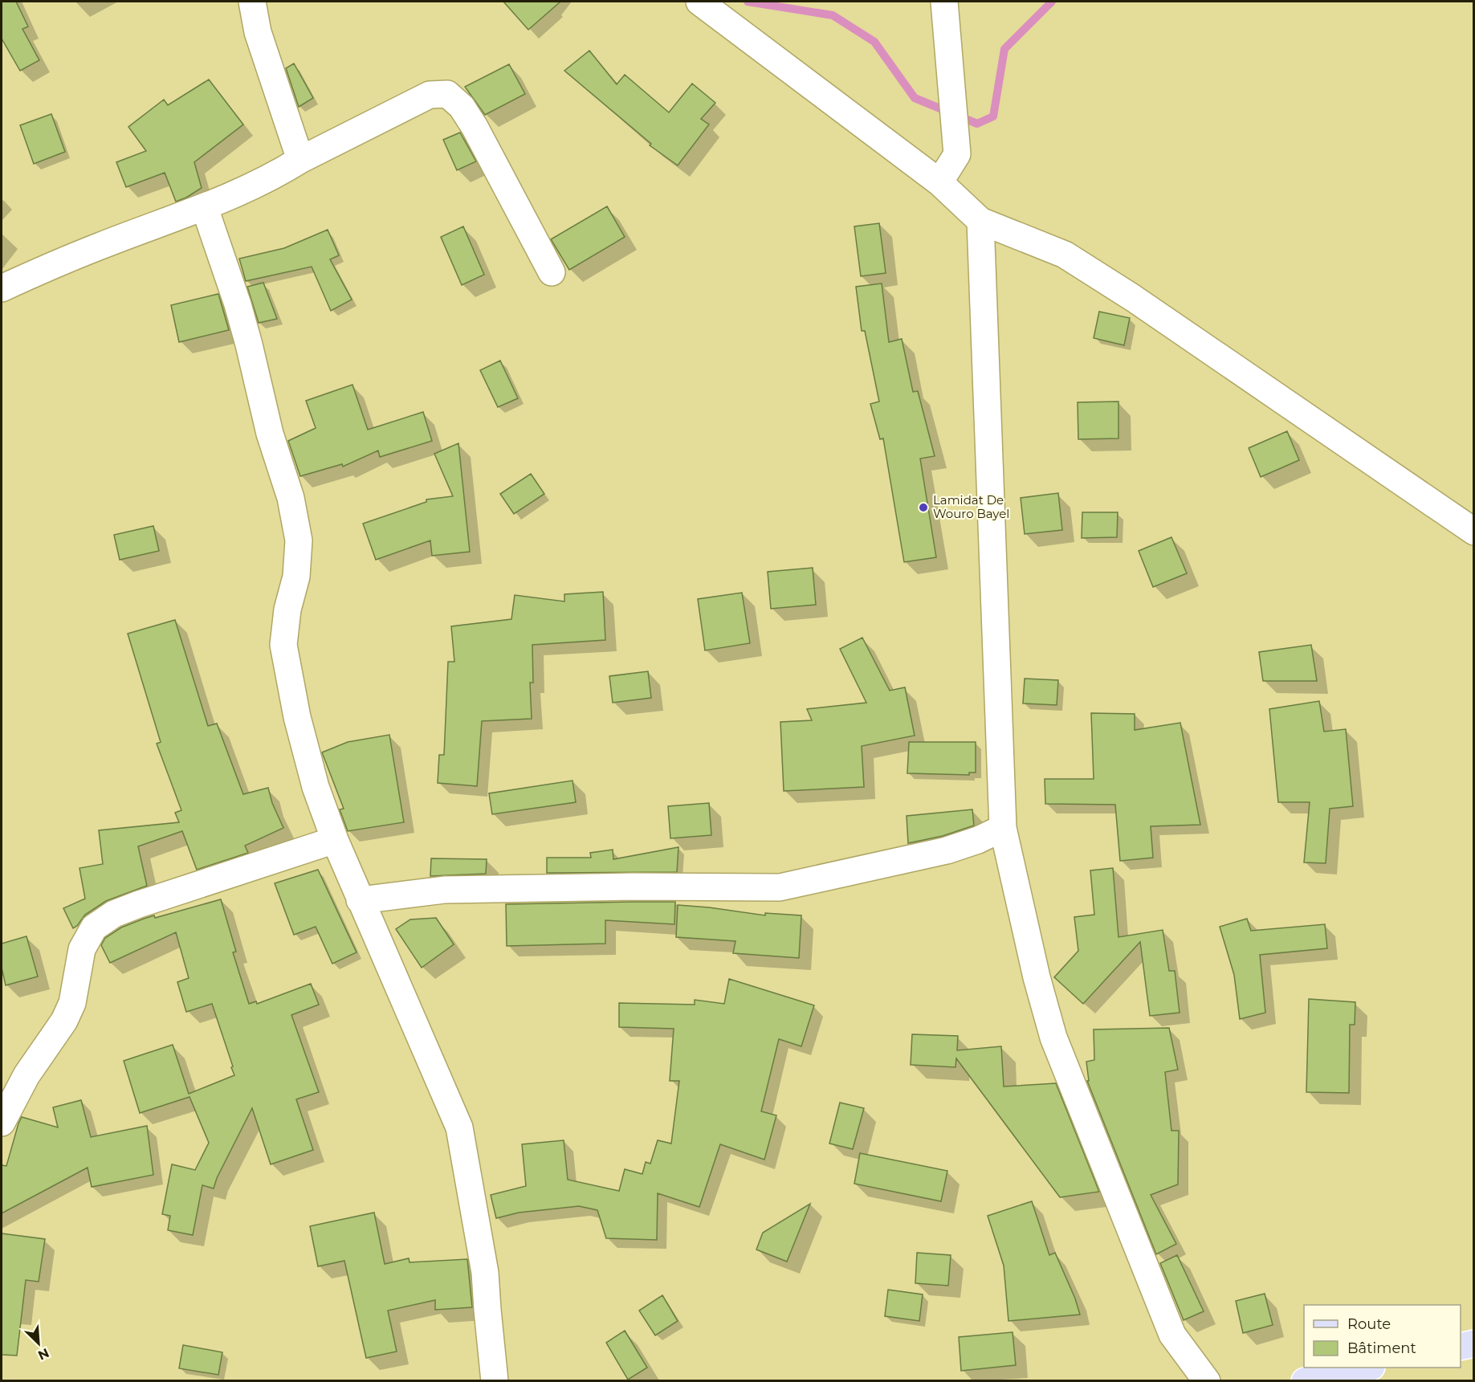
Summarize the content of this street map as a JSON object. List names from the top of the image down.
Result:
{
  "places": ["Lamidat De Wouro Bayel"],
  "legend": ["Route", "Bâtiment"],
  "north": "bottom right"
}
